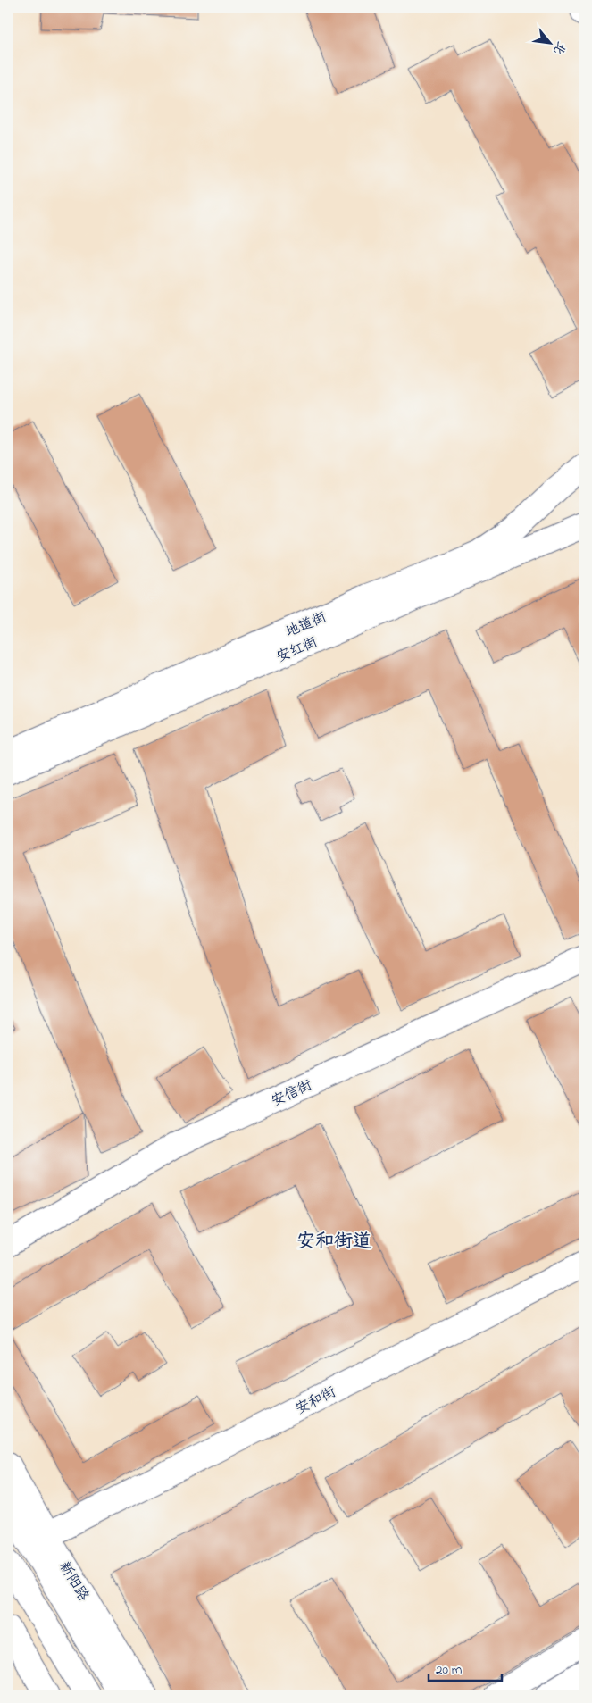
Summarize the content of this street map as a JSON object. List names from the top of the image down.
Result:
{
  "streets": {
    "main road": [
      "地道街",
      "安红街",
      "安信街",
      "安和街",
      "新阳路"
    ]
  },
  "crossings": [
    ["安和街", "新阳路"]
  ],
  "districts": ["安和街道"],
  "scale_bar": "20 m",
  "north": "bottom right"
}
